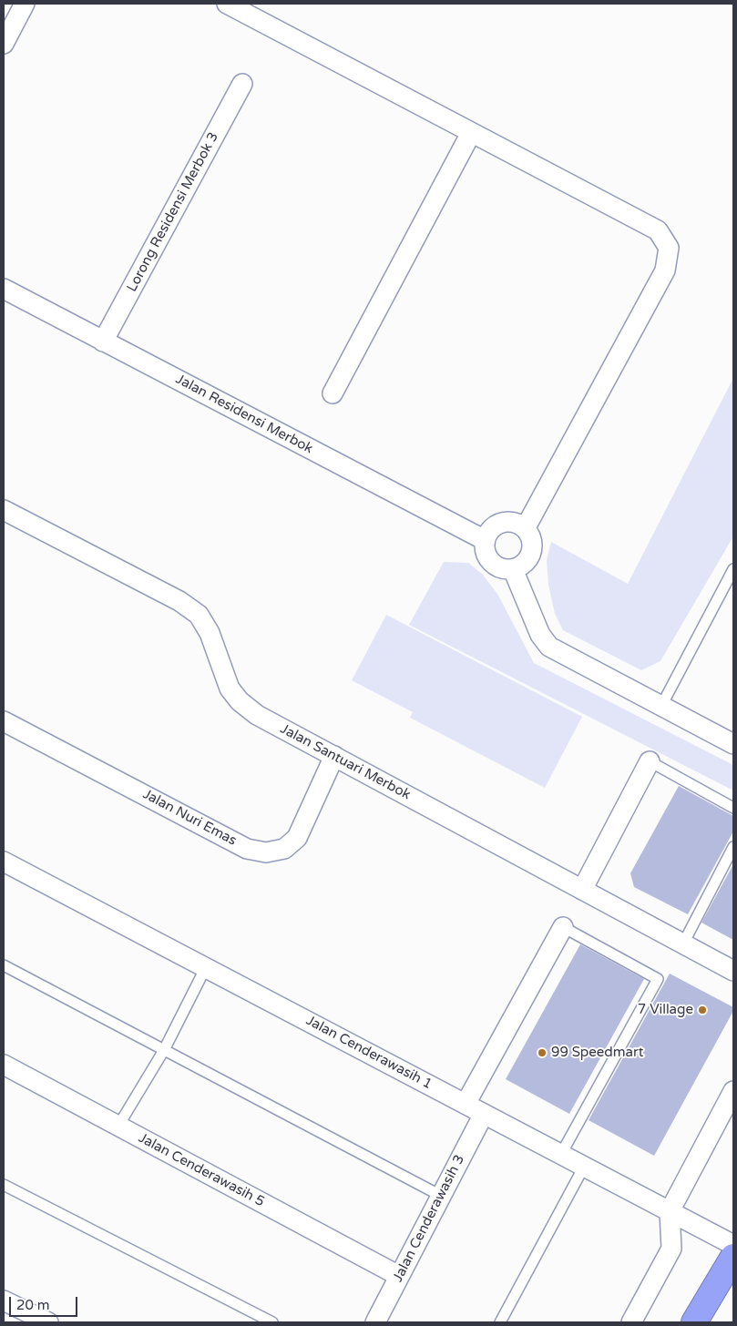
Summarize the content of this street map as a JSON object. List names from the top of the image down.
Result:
{
  "streets": {
    "street": [
      "Lorong Residensi Merbok 3",
      "Jalan Residensi Merbok",
      "Jalan Santuari Merbok",
      "Jalan Nuri Emas",
      "Jalan Cenderawasih 1",
      "Jalan Cenderawasih 5",
      "Jalan Cenderawasih 3"
    ]
  },
  "crossings": [
    ["Lorong Residensi Merbok 3", "Jalan Residensi Merbok"],
    ["Jalan Santuari Merbok", "Jalan Nuri Emas"],
    ["Jalan Cenderawasih 1", "Jalan Cenderawasih 3"],
    ["Jalan Cenderawasih 5", "Jalan Cenderawasih 3"]
  ],
  "places": ["7 Village", "99 Speedmart"],
  "scale_bar": "20 m"
}
